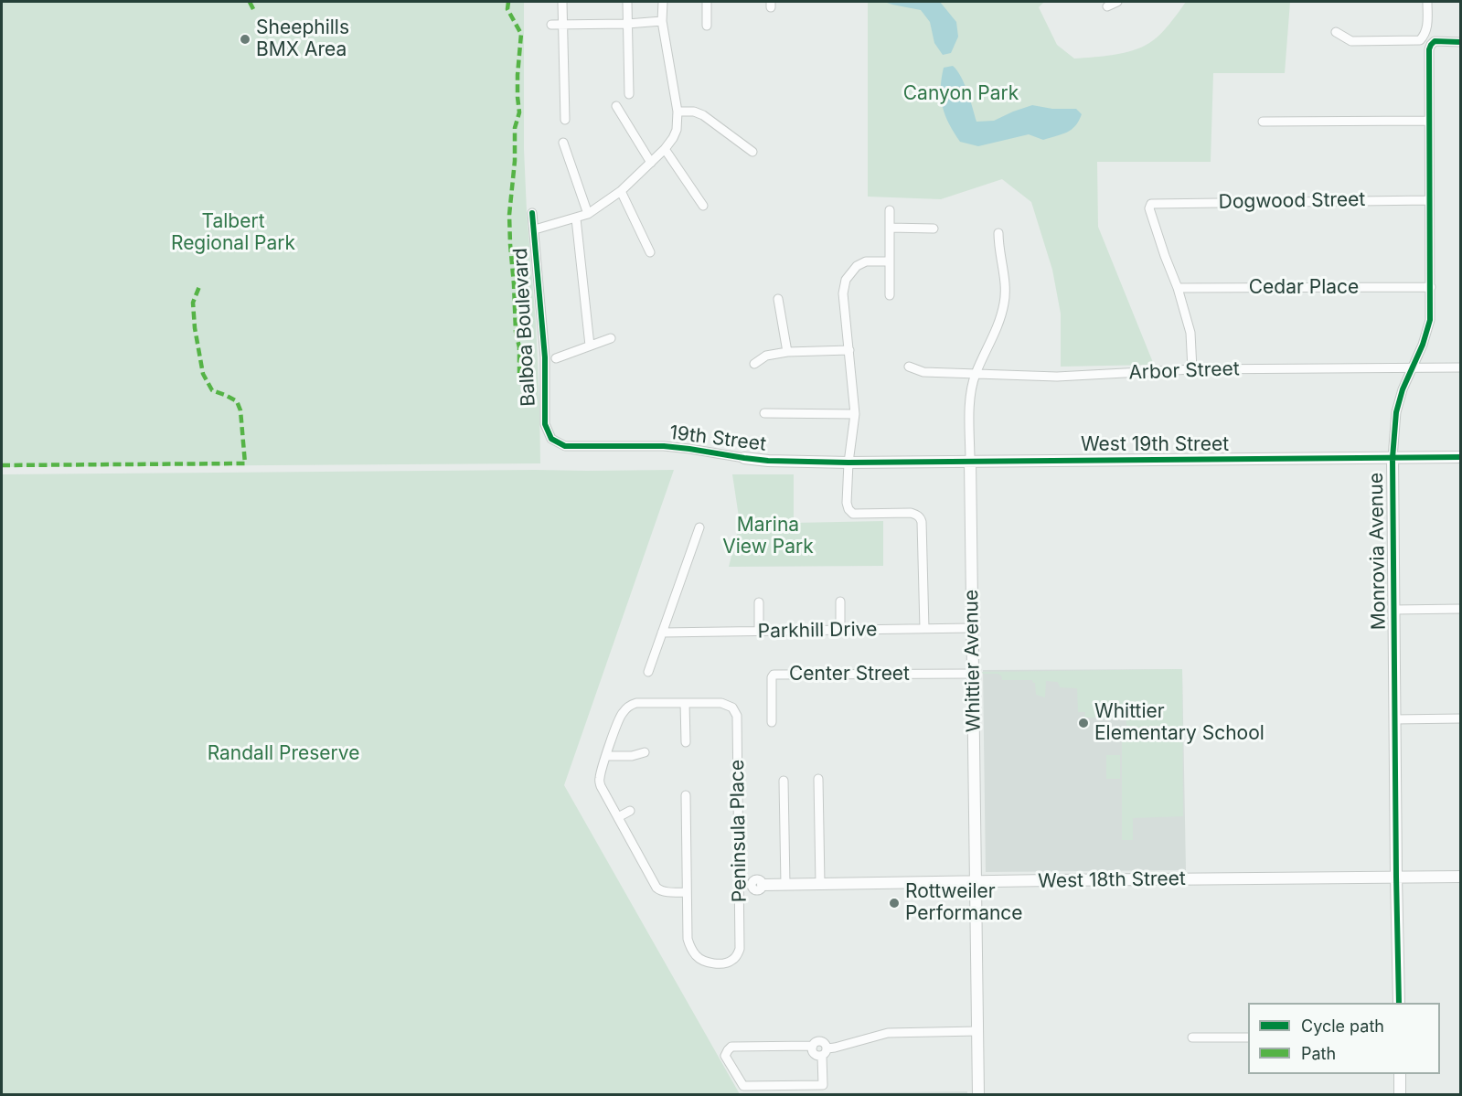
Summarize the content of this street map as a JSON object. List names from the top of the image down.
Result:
{
  "streets": {
    "street": [
      "Dogwood Street",
      "Cedar Place",
      "Balboa Boulevard",
      "Arbor Street",
      "19th Street",
      "West 19th Street",
      "Monrovia Avenue",
      "Parkhill Drive",
      "Whittier Avenue",
      "Center Street",
      "Peninsula Place",
      "West 18th Street"
    ]
  },
  "crossings": [
    ["Dogwood Street", "Cedar Place"],
    ["Dogwood Street", "Monrovia Avenue"],
    ["Cedar Place", "Monrovia Avenue"],
    ["Balboa Boulevard", "19th Street"],
    ["Arbor Street", "Monrovia Avenue"],
    ["Arbor Street", "Whittier Avenue"],
    ["19th Street", "West 19th Street"],
    ["West 19th Street", "Monrovia Avenue"],
    ["West 19th Street", "Whittier Avenue"],
    ["Monrovia Avenue", "West 18th Street"],
    ["Parkhill Drive", "Whittier Avenue"],
    ["Whittier Avenue", "Center Street"],
    ["Whittier Avenue", "West 18th Street"],
    ["Peninsula Place", "West 18th Street"]
  ],
  "parks": [
    "Canyon Park",
    "Talbert Regional Park",
    "Marina View Park",
    "Randall Preserve"
  ],
  "places": ["Sheephills BMX Area", "Whittier Elementary School", "Rottweiler Performance"],
  "legend": ["Cycle path", "Path"]
}
